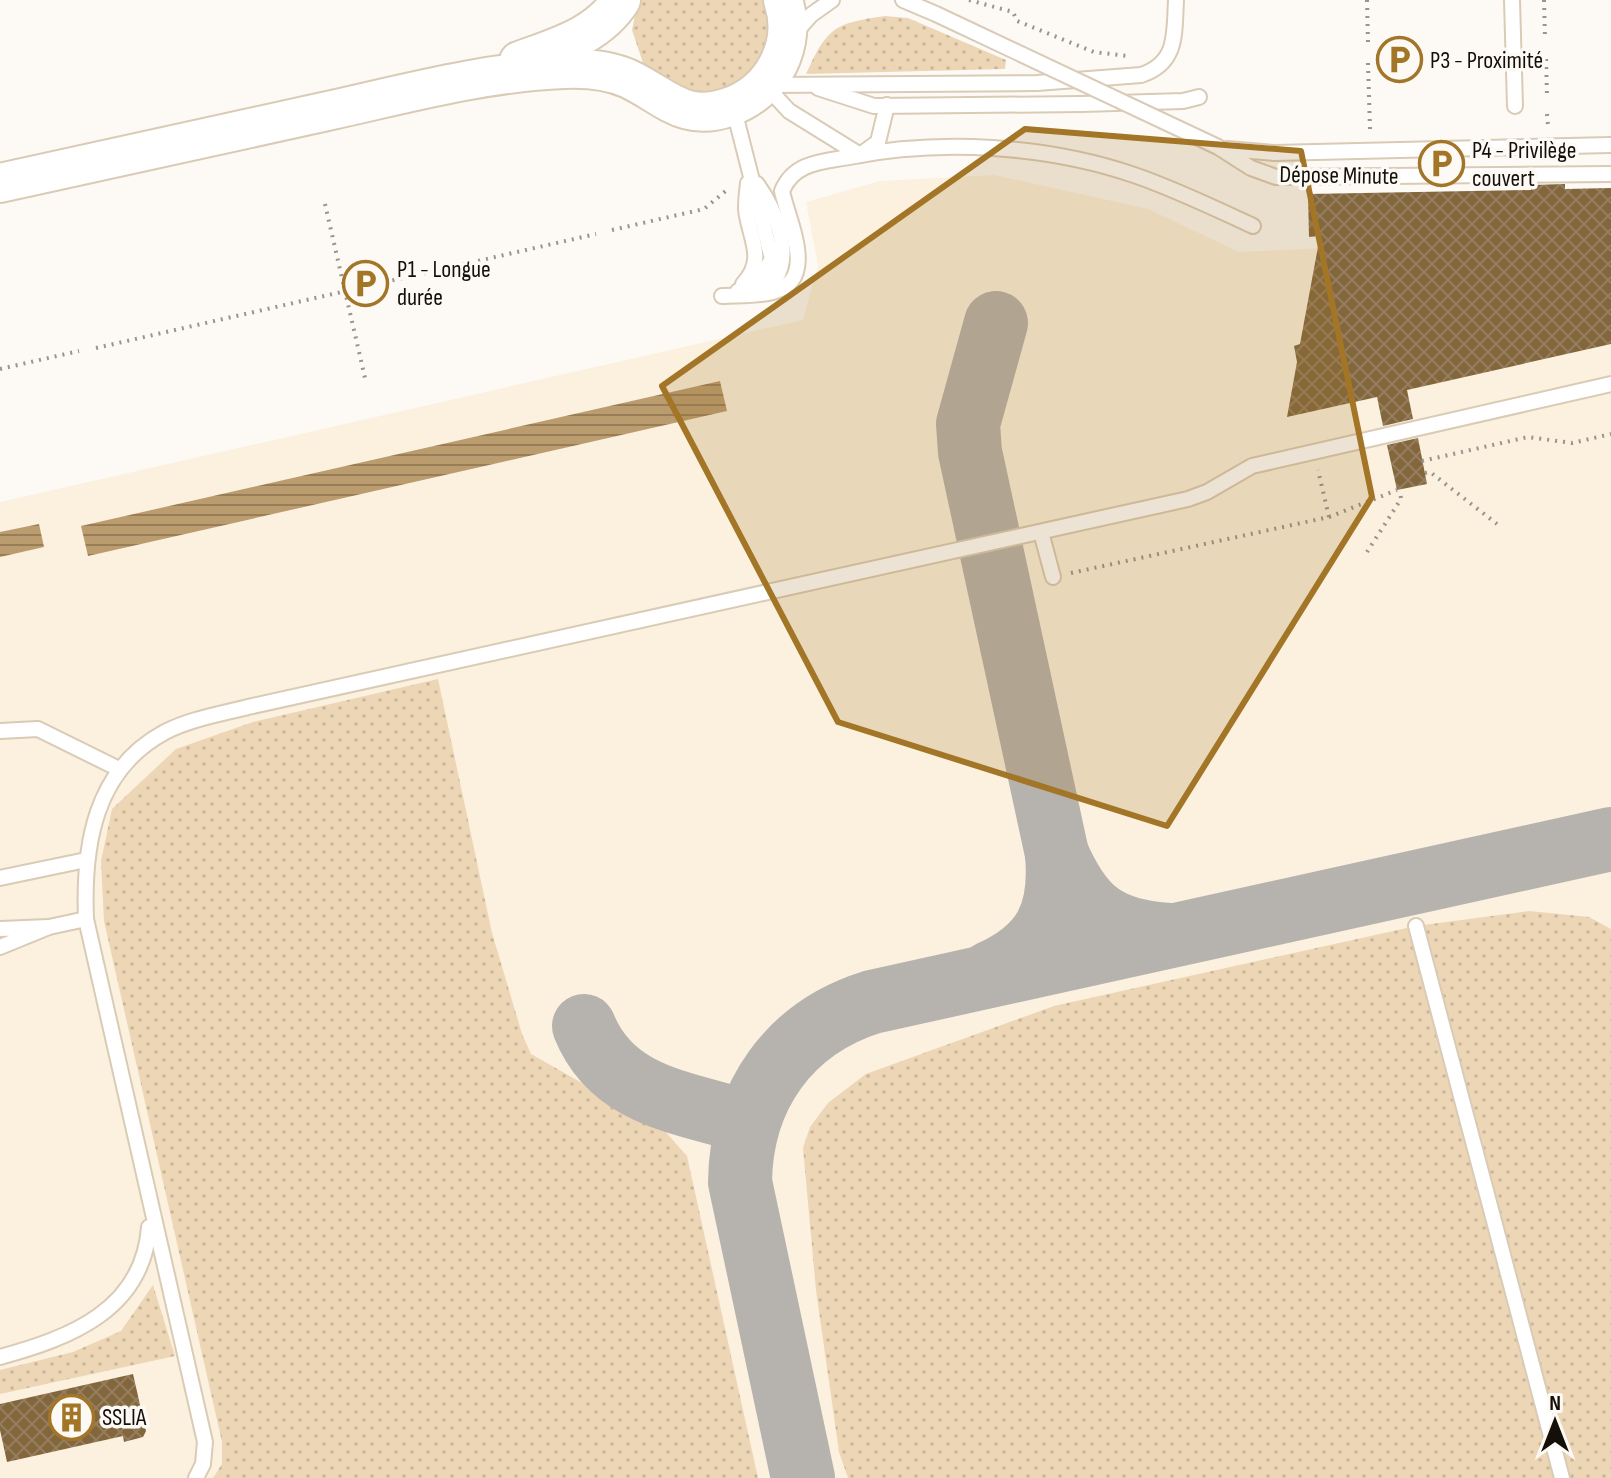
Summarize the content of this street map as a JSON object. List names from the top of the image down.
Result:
{
  "streets": {
    "lane": ["Dépose Minute"]
  },
  "places": {
    "parking": ["P3 - Proximité", "P4 - Privilège couvert", "P1 - Longue durée"],
    "building": ["SSLIA"]
  },
  "north": "top"
}
